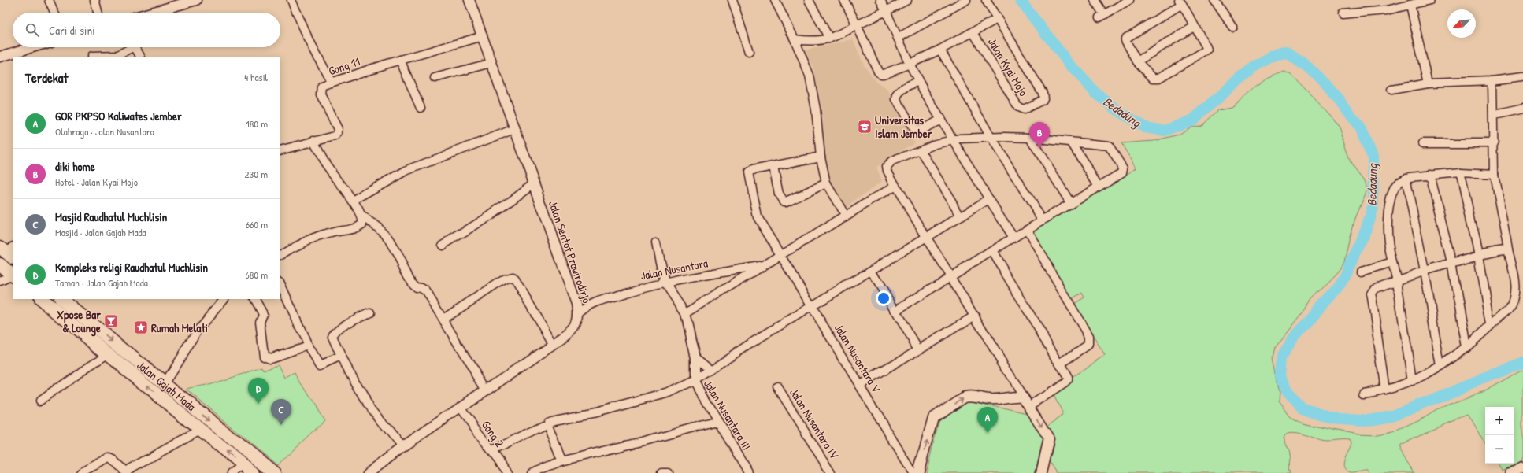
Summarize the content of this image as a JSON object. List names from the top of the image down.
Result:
{
  "streets": {
    "highway": ["Jalan Gajah Mada"],
    "street": [
      "Gang 11",
      "Jalan Kyai Mojo",
      "Jalan Sentot Prawirodirjo",
      "Jalan Nusantara",
      "Jalan Nusantara V",
      "Jalan Nusantara III",
      "Jalan Nusantara IV",
      "Gang 2"
    ]
  },
  "crossings": [
    ["Gang 11", "Jalan Sentot Prawirodirjo"],
    ["Jalan Sentot Prawirodirjo", "Gang 2"],
    ["Jalan Nusantara", "Jalan Nusantara III"]
  ],
  "water": ["Bedadung"],
  "places": {
    "school or university": ["Universitas Islam Jember"],
    "bar": ["Xpose Bar & Lounge"],
    "place": ["Rumah Melati"]
  },
  "north": "bottom left",
  "page": {
    "search": "Cari di sini",
    "heading": ["Terdekat", "4 hasil"],
    "list": [
      {
        "mark": "A",
        "name": "GOR PKPSO Kaliwates Jember",
        "note": "Olahraga · Jalan Nusantara",
        "value": "180 m"
      },
      {
        "mark": "B",
        "name": "diki home",
        "note": "Hotel · Jalan Kyai Mojo",
        "value": "230 m"
      },
      {
        "mark": "C",
        "name": "Masjid Raudhatul Muchlisin",
        "note": "Masjid · Jalan Gajah Mada",
        "value": "660 m"
      },
      {
        "mark": "D",
        "name": "Kompleks religi Raudhatul Muchlisin",
        "note": "Taman · Jalan Gajah Mada",
        "value": "680 m"
      }
    ],
    "pins": [
      "B",
      "D",
      "C",
      "A"
    ],
    "map_buttons": ["+", "−"]
  }
}
